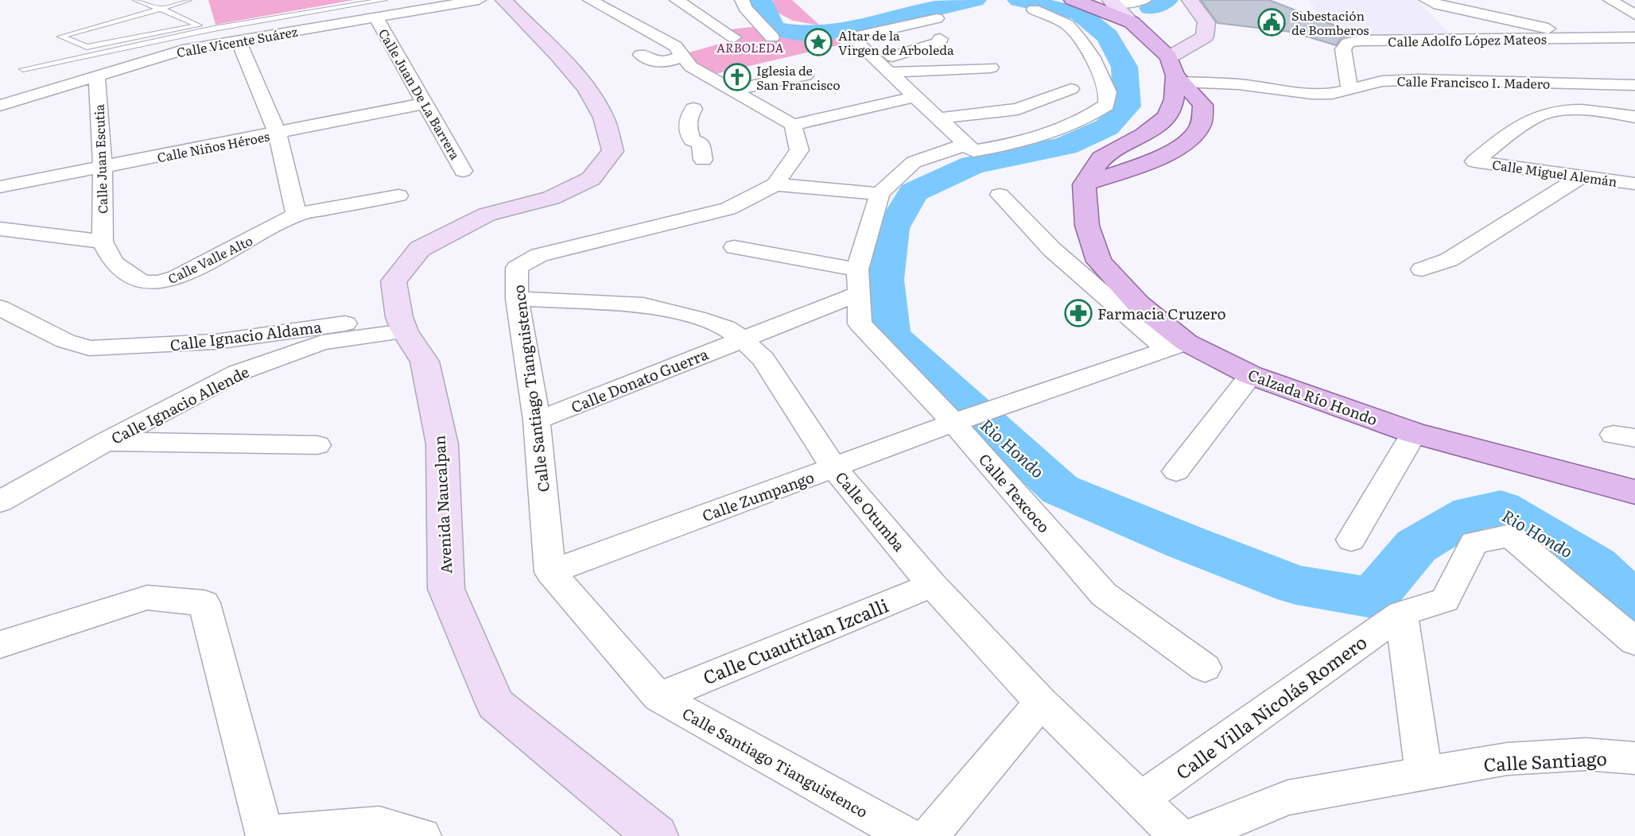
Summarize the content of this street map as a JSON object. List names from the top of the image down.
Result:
{
  "streets": {
    "main road": ["Calzada Río Hondo", "Avenida Naucalpan"],
    "street": [
      "Calle Adolfo López Mateos",
      "Calle Vicente Suárez",
      "Calle Francisco I. Madero",
      "Calle Juan De La Barrera",
      "Calle Niños Héroes",
      "Calle Juan Escutia",
      "Calle Miguel Alemán",
      "Calle Valle Alto",
      "Calle Ignacio Aldama",
      "Calle Donato Guerra",
      "Calle Santiago Tianguistenco",
      "Calle Ignacio Allende",
      "Calle Texcoco",
      "Calle Zumpango",
      "Calle Otumba",
      "Calle Cuautitlan Izcalli",
      "Calle Villa Nicolás Romero",
      "Calle Santiago"
    ]
  },
  "crossings": [
    ["Calle Adolfo López Mateos", "Calle Francisco I. Madero"],
    ["Calle Vicente Suárez", "Calle Juan De La Barrera"],
    ["Calle Vicente Suárez", "Calle Juan Escutia"],
    ["Calle Juan De La Barrera", "Calle Niños Héroes"],
    ["Calle Niños Héroes", "Calle Juan Escutia"],
    ["Calle Juan Escutia", "Calle Valle Alto"],
    ["Calle Ignacio Aldama", "Calle Ignacio Allende"],
    ["Calle Ignacio Aldama", "Avenida Naucalpan"],
    ["Calle Donato Guerra", "Calle Santiago Tianguistenco"],
    ["Calle Donato Guerra", "Calle Otumba"],
    ["Calle Santiago Tianguistenco", "Calle Zumpango"],
    ["Calle Santiago Tianguistenco", "Calle Otumba"],
    ["Calle Santiago Tianguistenco", "Calle Cuautitlan Izcalli"],
    ["Calzada Río Hondo", "Calle Zumpango"],
    ["Calle Ignacio Allende", "Avenida Naucalpan"],
    ["Calle Texcoco", "Calle Zumpango"],
    ["Calle Zumpango", "Calle Otumba"],
    ["Calle Otumba", "Calle Cuautitlan Izcalli"],
    ["Calle Otumba", "Calle Villa Nicolás Romero"]
  ],
  "water": ["Rio Hondo"],
  "parks": ["ARBOLEDA"],
  "places": {
    "public building": ["Subestación de Bomberos"],
    "place": ["Altar de la Virgen de Arboleda"],
    "church": ["Iglesia de San Francisco"],
    "pharmacy": ["Farmacia Cruzero"]
  }
}
